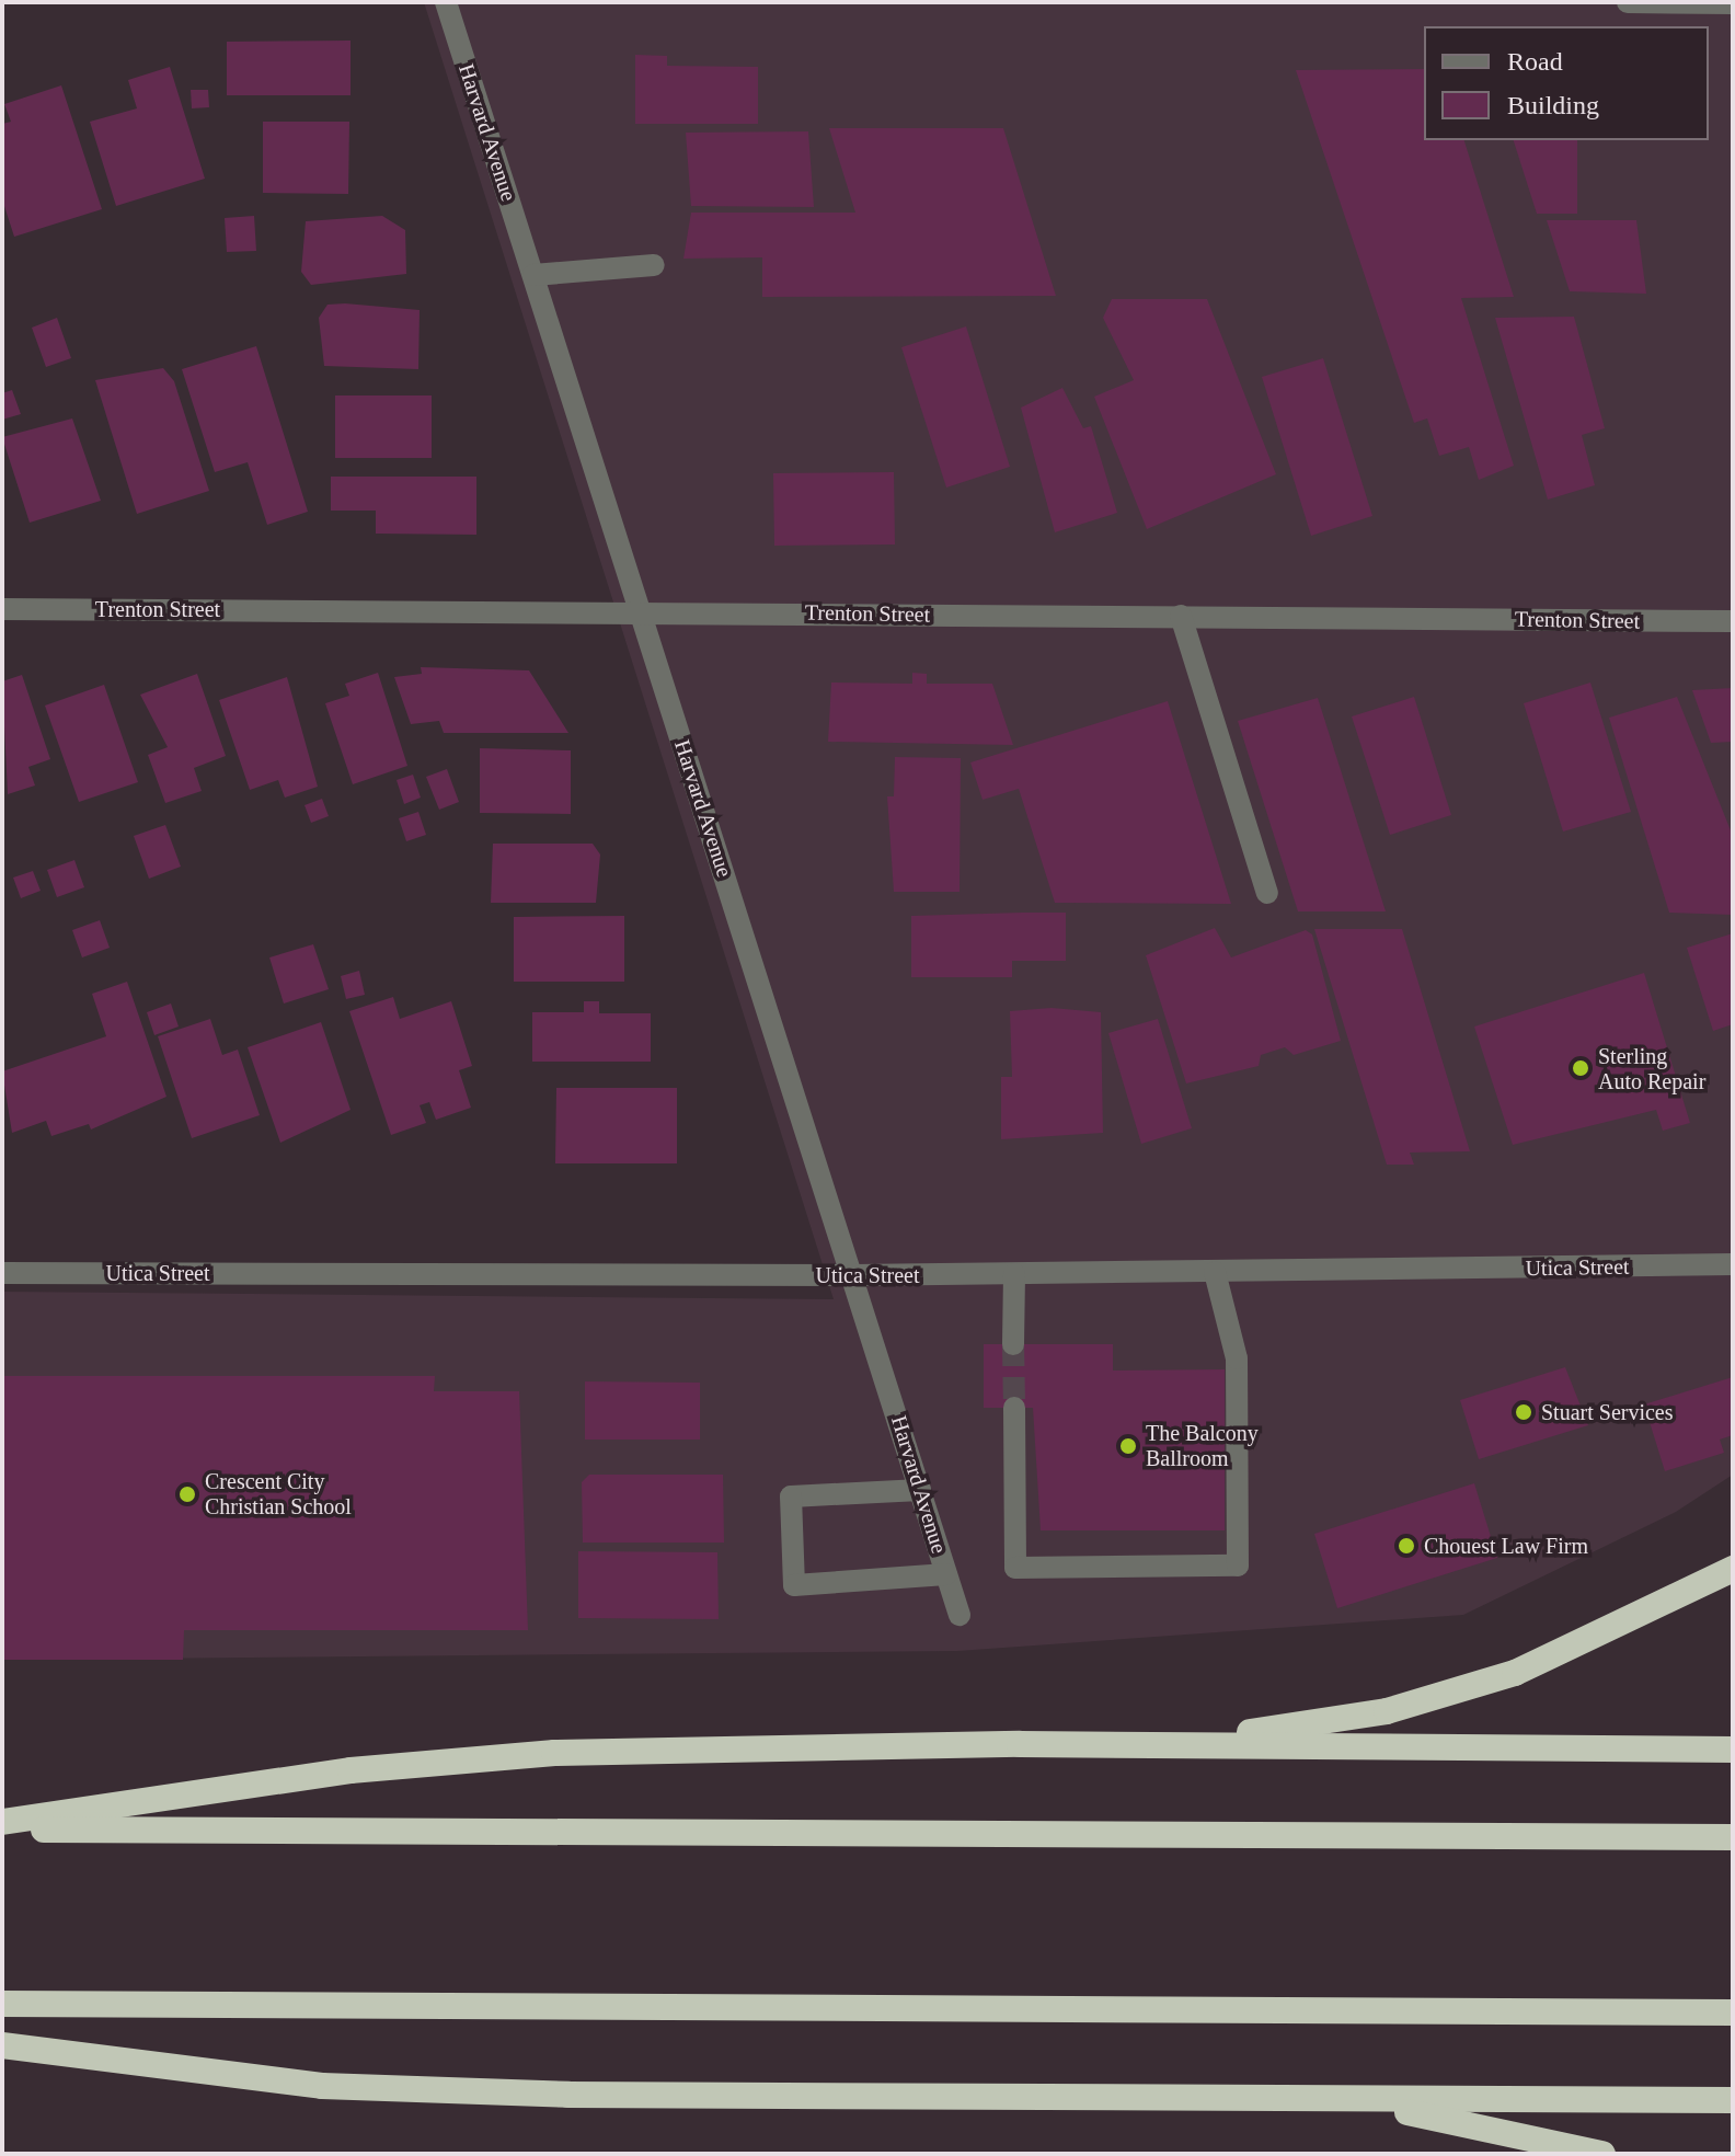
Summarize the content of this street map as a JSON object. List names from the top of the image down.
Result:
{
  "streets": {
    "street": ["Harvard Avenue", "Trenton Street", "Utica Street"]
  },
  "crossings": [
    ["Harvard Avenue", "Trenton Street"],
    ["Harvard Avenue", "Utica Street"]
  ],
  "places": [
    "Sterling Auto Repair",
    "Stuart Services",
    "The Balcony Ballroom",
    "Crescent City Christian School",
    "Chouest Law Firm"
  ],
  "legend": ["Road", "Building"]
}
